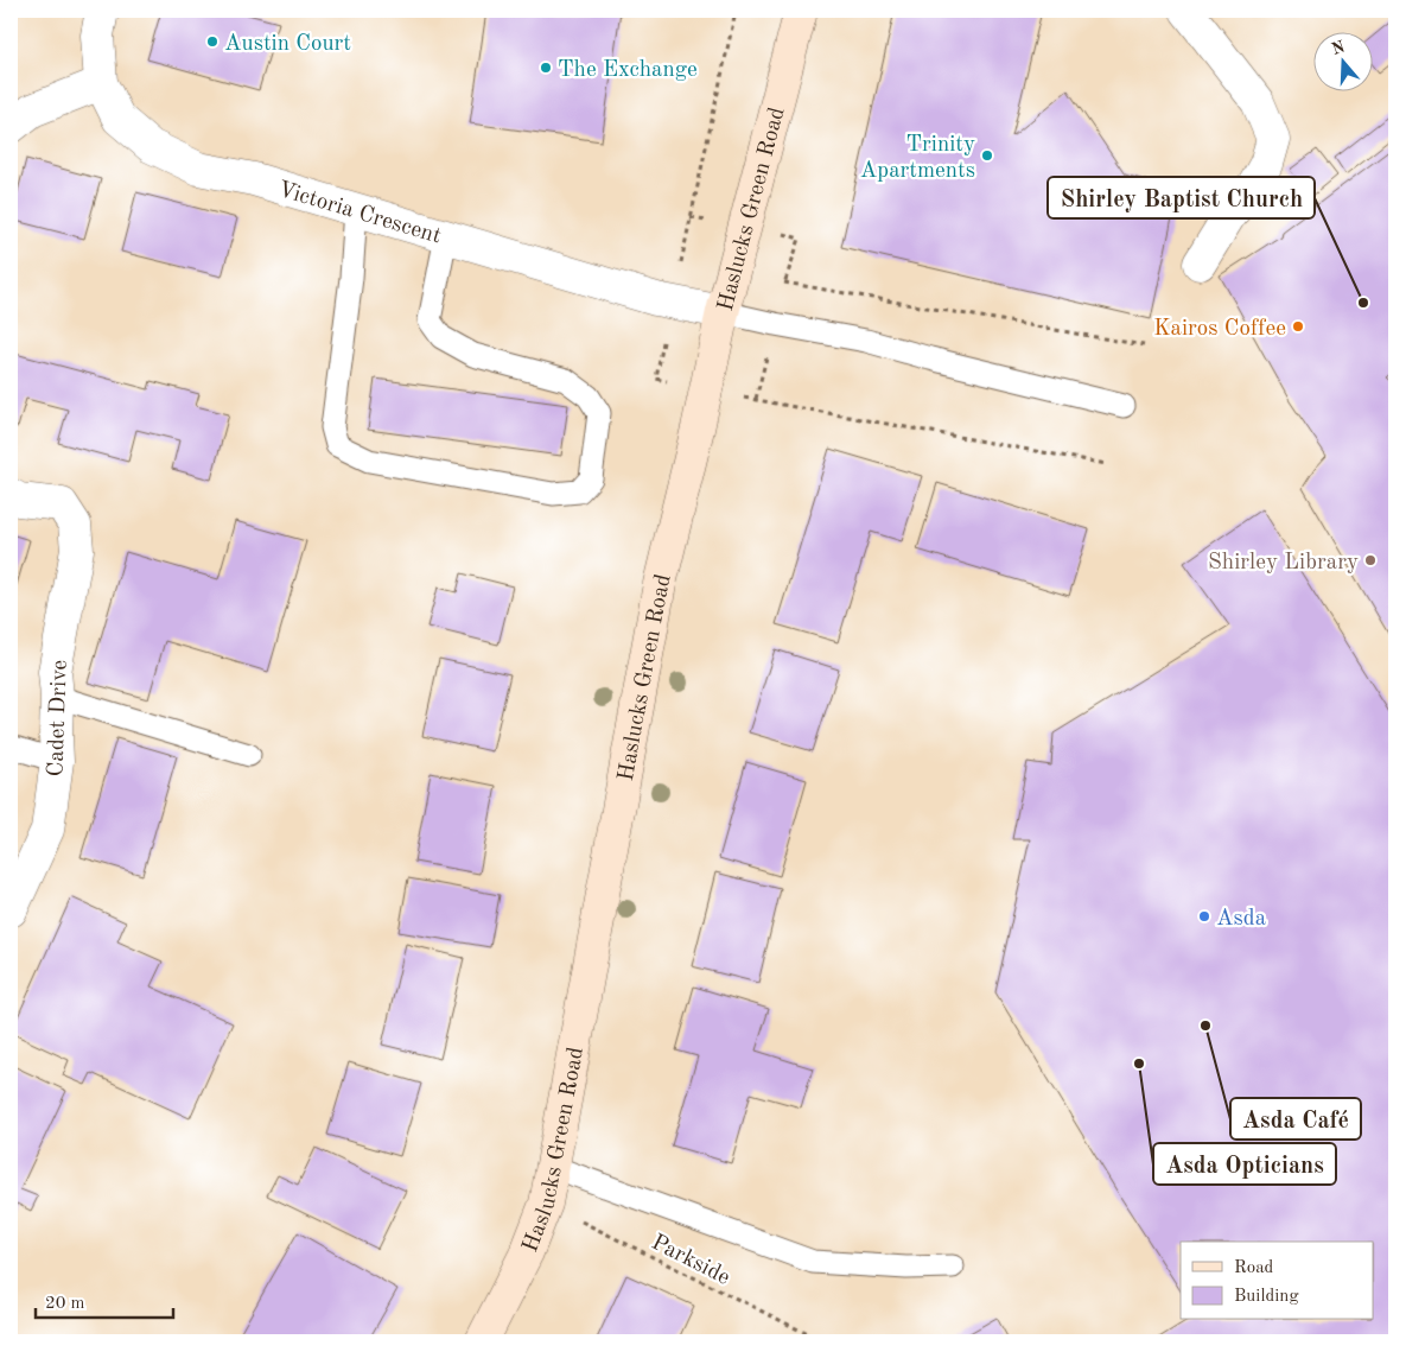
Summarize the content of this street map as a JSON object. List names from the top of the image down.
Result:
{
  "streets": {
    "street": ["Haslucks Green Road", "Victoria Crescent", "Cadet Drive"],
    "path": ["Parkside"]
  },
  "crossings": [
    ["Haslucks Green Road", "Victoria Crescent"],
    ["Haslucks Green Road", "Parkside"]
  ],
  "places": [
    "Austin Court",
    "The Exchange",
    "Trinity Apartments",
    "Shirley Baptist Church",
    "Kairos Coffee",
    "Shirley Library",
    "Asda",
    "Asda Café",
    "Asda Opticians"
  ],
  "legend": ["Road", "Building"],
  "scale_bar": "20 m",
  "north": "top"
}
